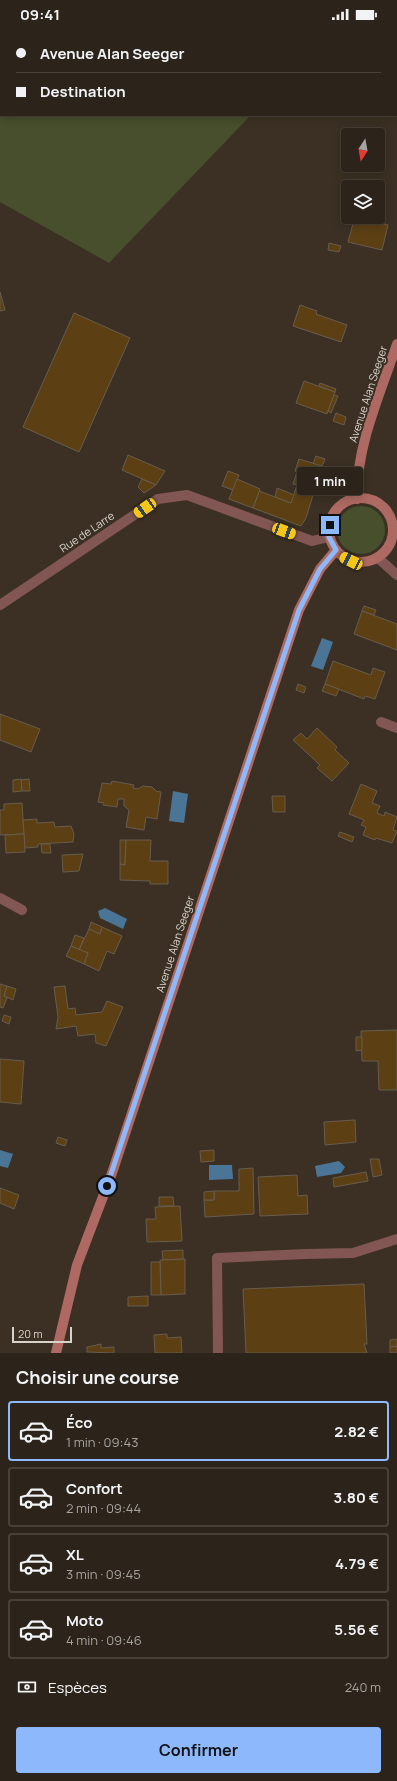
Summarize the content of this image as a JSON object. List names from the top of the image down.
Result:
{
  "streets": {
    "main road": ["Avenue Alan Seeger"],
    "street": ["Rue de Larre"]
  },
  "crossings": [
    ["Avenue Alan Seeger", "Rue de Larre"]
  ],
  "scale_bar": "20 m",
  "north": "bottom",
  "page": {
    "status": "09:41",
    "banner": ["Avenue Alan Seeger", "Destination"],
    "bubble": "1 min",
    "scale": "20 m",
    "heading": "Choisir une course",
    "list": [
      {
        "name": "Éco",
        "note": "1 min · 09:43",
        "value": "2.82 €"
      },
      {
        "name": "Confort",
        "note": "2 min · 09:44",
        "value": "3.80 €"
      },
      {
        "name": "XL",
        "note": "3 min · 09:45",
        "value": "4.79 €"
      },
      {
        "name": "Moto",
        "note": "4 min · 09:46",
        "value": "5.56 €"
      }
    ],
    "pay": ["Espèces", "240 m"],
    "buttons": "Confirmer"
  }
}
